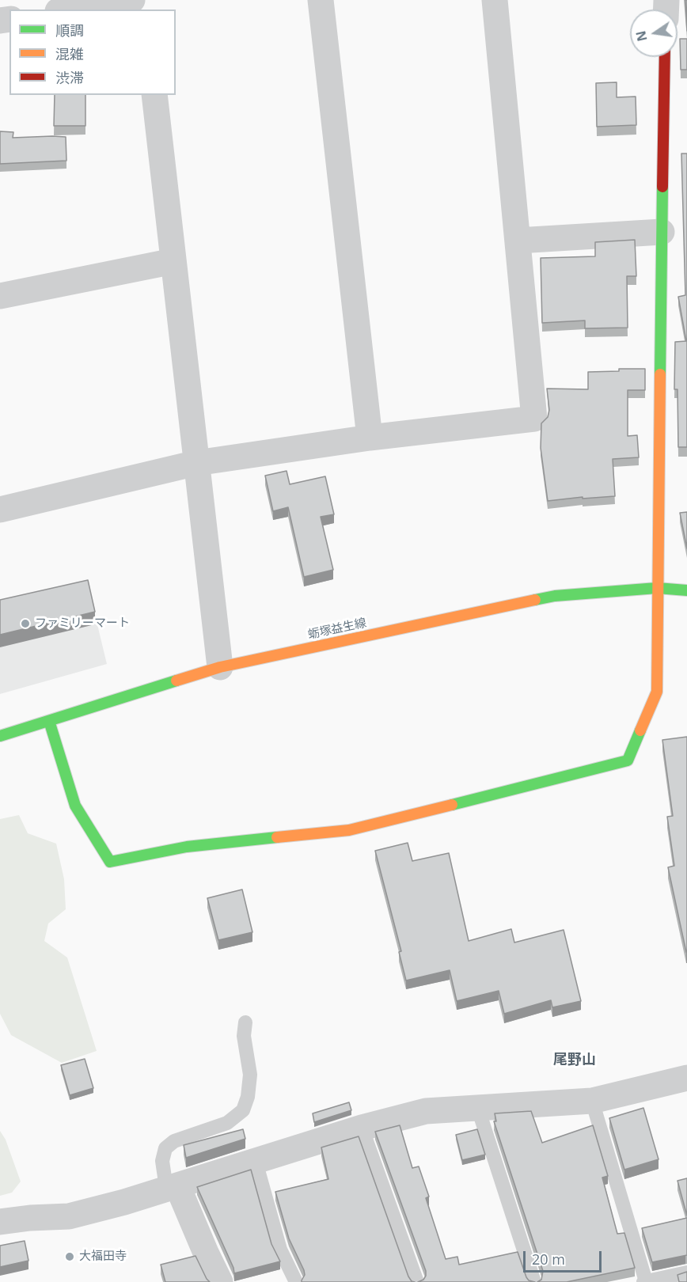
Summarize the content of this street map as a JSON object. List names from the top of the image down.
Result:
{
  "streets": {
    "street": ["蛎塚益生線"]
  },
  "districts": ["尾野山"],
  "places": ["ファミリーマート", "大福田寺"],
  "legend": ["順調", "混雑", "渋滞"],
  "scale_bar": "20 m",
  "north": "left"
}
